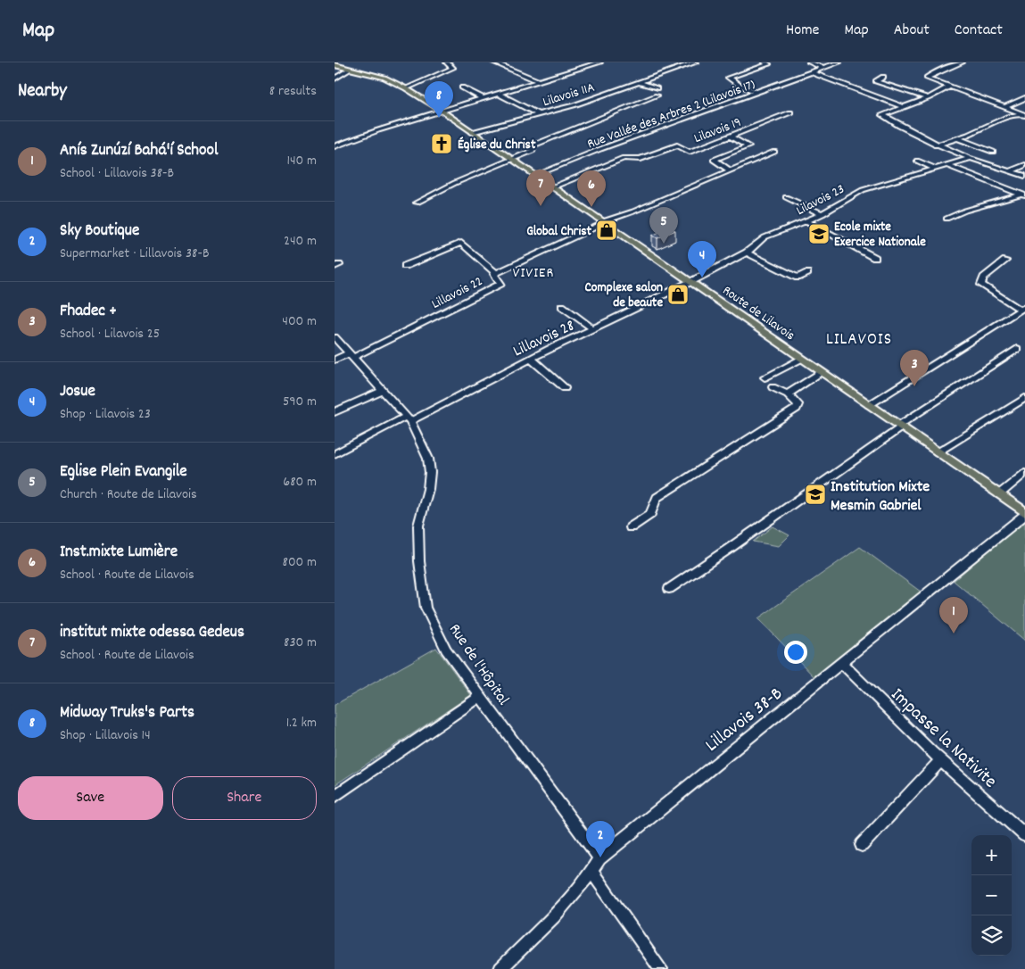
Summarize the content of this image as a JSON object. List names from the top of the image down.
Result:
{
  "streets": {
    "main road": ["Route de Lilavois"],
    "street": [
      "Lilavois 11A",
      "Rue Vallée des Arbres 2 (Lilavois 17)",
      "Lilavois 19",
      "Lilavois 23",
      "Lillavois 22",
      "Lillavois 28",
      "Rue de l'Hôpital",
      "Lillavois 38-B",
      "Impasse la Nativite"
    ]
  },
  "crossings": [
    ["Lilavois 11A", "Route de Lilavois"],
    ["Rue Vallée des Arbres 2 (Lilavois 17)", "Route de Lilavois"],
    ["Lilavois 19", "Route de Lilavois"],
    ["Lilavois 23", "Route de Lilavois"],
    ["Lilavois 23", "Lillavois 28"],
    ["Lillavois 22", "Route de Lilavois"],
    ["Lillavois 22", "Rue de l'Hôpital"],
    ["Route de Lilavois", "Lillavois 28"],
    ["Route de Lilavois", "Lillavois 38-B"],
    ["Lillavois 28", "Rue de l'Hôpital"],
    ["Rue de l'Hôpital", "Lillavois 38-B"],
    ["Lillavois 38-B", "Impasse la Nativite"]
  ],
  "districts": ["VIVIER", "LILAVOIS"],
  "places": {
    "church": ["Église du Christ"],
    "shop": ["Global Christ", "Complexe salon de beaute"],
    "school or university": ["Ecole mixte Exercice Nationale", "Institution Mixte Mesmin Gabriel"]
  },
  "page": {
    "header": "Map",
    "nav": [
      "Home",
      "Map",
      "About",
      "Contact"
    ],
    "heading": ["Nearby", "8 results"],
    "pins": [
      "8",
      "7",
      "6",
      "5",
      "4",
      "3",
      "1",
      "2"
    ],
    "list": [
      {
        "mark": "1",
        "name": "Anís Zunúzí Bahá'í School",
        "note": "School · Lillavois 38-B",
        "value": "140 m"
      },
      {
        "mark": "2",
        "name": "Sky Boutique",
        "note": "Supermarket · Lillavois 38-B",
        "value": "240 m"
      },
      {
        "mark": "3",
        "name": "Fhadec +",
        "note": "School · Lilavois 25",
        "value": "400 m"
      },
      {
        "mark": "4",
        "name": "Josue",
        "note": "Shop · Lilavois 23",
        "value": "590 m"
      },
      {
        "mark": "5",
        "name": "Eglise Plein Evangile",
        "note": "Church · Route de Lilavois",
        "value": "680 m"
      },
      {
        "mark": "6",
        "name": "Inst.mixte Lumière",
        "note": "School · Route de Lilavois",
        "value": "800 m"
      },
      {
        "mark": "7",
        "name": "institut mixte odessa Gedeus",
        "note": "School · Route de Lilavois",
        "value": "830 m"
      },
      {
        "mark": "8",
        "name": "Midway Truks's Parts",
        "note": "Shop · Lillavois 14",
        "value": "1.2 km"
      }
    ],
    "buttons": ["Save", "Share"],
    "map_buttons": ["+", "−"]
  }
}
